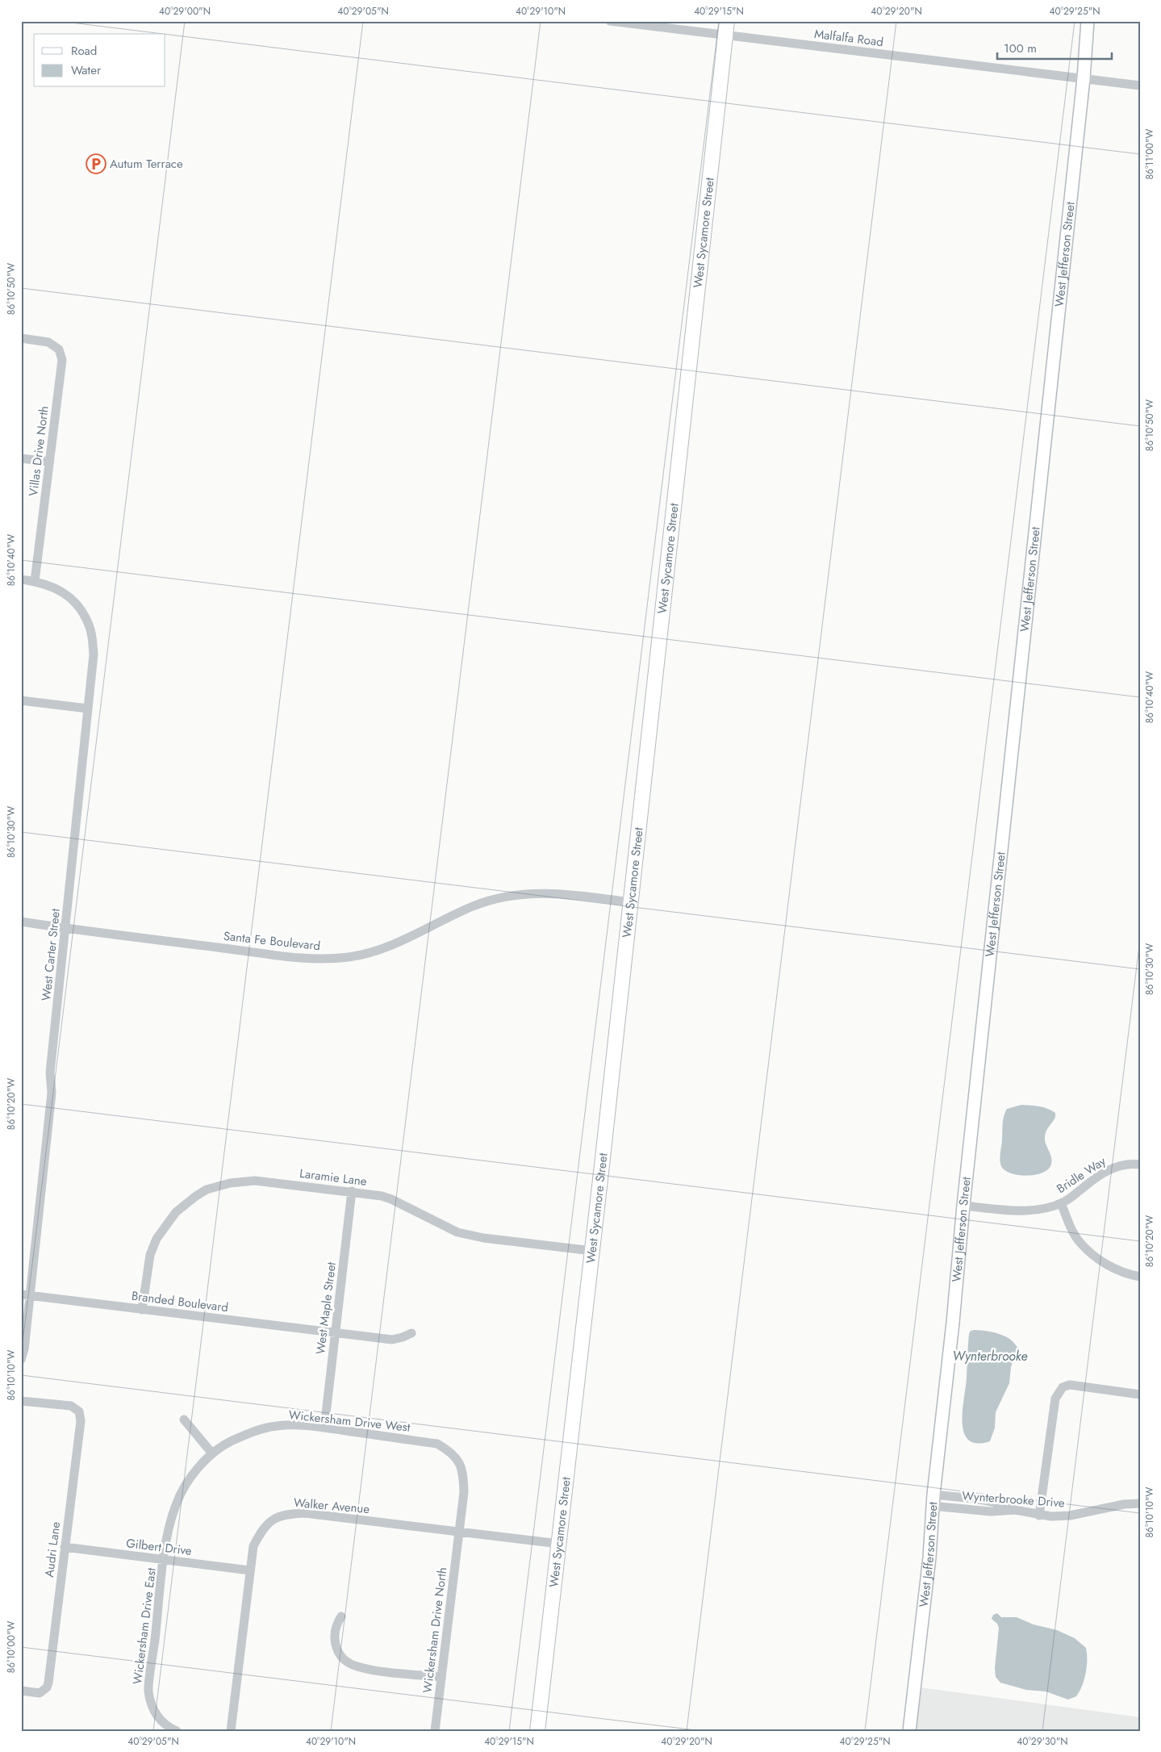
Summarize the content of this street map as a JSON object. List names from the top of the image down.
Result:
{
  "streets": {
    "main road": ["West Sycamore Street"],
    "street": [
      "Malfalfa Road",
      "West Jefferson Street",
      "Villas Drive North",
      "Santa Fe Boulevard",
      "West Carter Street",
      "Bridle Way",
      "Laramie Lane",
      "Branded Boulevard",
      "West Maple Street",
      "Wickersham Drive West",
      "Wynterbrooke Drive",
      "Walker Avenue",
      "Gilbert Drive",
      "Audri Lane",
      "Wickersham Drive East",
      "Wickersham Drive North"
    ]
  },
  "crossings": [
    ["Malfalfa Road", "West Sycamore Street"],
    ["Malfalfa Road", "West Jefferson Street"],
    ["West Sycamore Street", "Santa Fe Boulevard"],
    ["West Sycamore Street", "Laramie Lane"],
    ["West Sycamore Street", "Walker Avenue"],
    ["West Jefferson Street", "Bridle Way"],
    ["West Jefferson Street", "Wynterbrooke Drive"],
    ["Villas Drive North", "West Carter Street"],
    ["Santa Fe Boulevard", "West Carter Street"],
    ["West Carter Street", "Branded Boulevard"],
    ["Laramie Lane", "Branded Boulevard"],
    ["Laramie Lane", "West Maple Street"],
    ["Branded Boulevard", "West Maple Street"],
    ["West Maple Street", "Wickersham Drive West"],
    ["Wickersham Drive West", "Walker Avenue"],
    ["Wickersham Drive West", "Gilbert Drive"],
    ["Wickersham Drive West", "Wickersham Drive East"],
    ["Wickersham Drive West", "Wickersham Drive North"],
    ["Walker Avenue", "Gilbert Drive"],
    ["Walker Avenue", "Wickersham Drive North"],
    ["Gilbert Drive", "Audri Lane"],
    ["Gilbert Drive", "Wickersham Drive East"]
  ],
  "water": ["Wynterbrooke"],
  "places": {
    "parking": ["Autum Terrace"]
  },
  "legend": ["Road", "Water"],
  "scale_bar": "100 m",
  "coordinates": [
    "40°29'00\"N",
    "40°29'05\"N",
    "40°29'10\"N",
    "40°29'15\"N",
    "40°29'20\"N",
    "40°29'25\"N",
    "86°11'00\"W",
    "86°10'50\"W",
    "86°10'40\"W",
    "86°10'30\"W",
    "86°10'20\"W",
    "86°10'10\"W",
    "86°10'00\"W",
    "40°29'30\"N"
  ]
}
